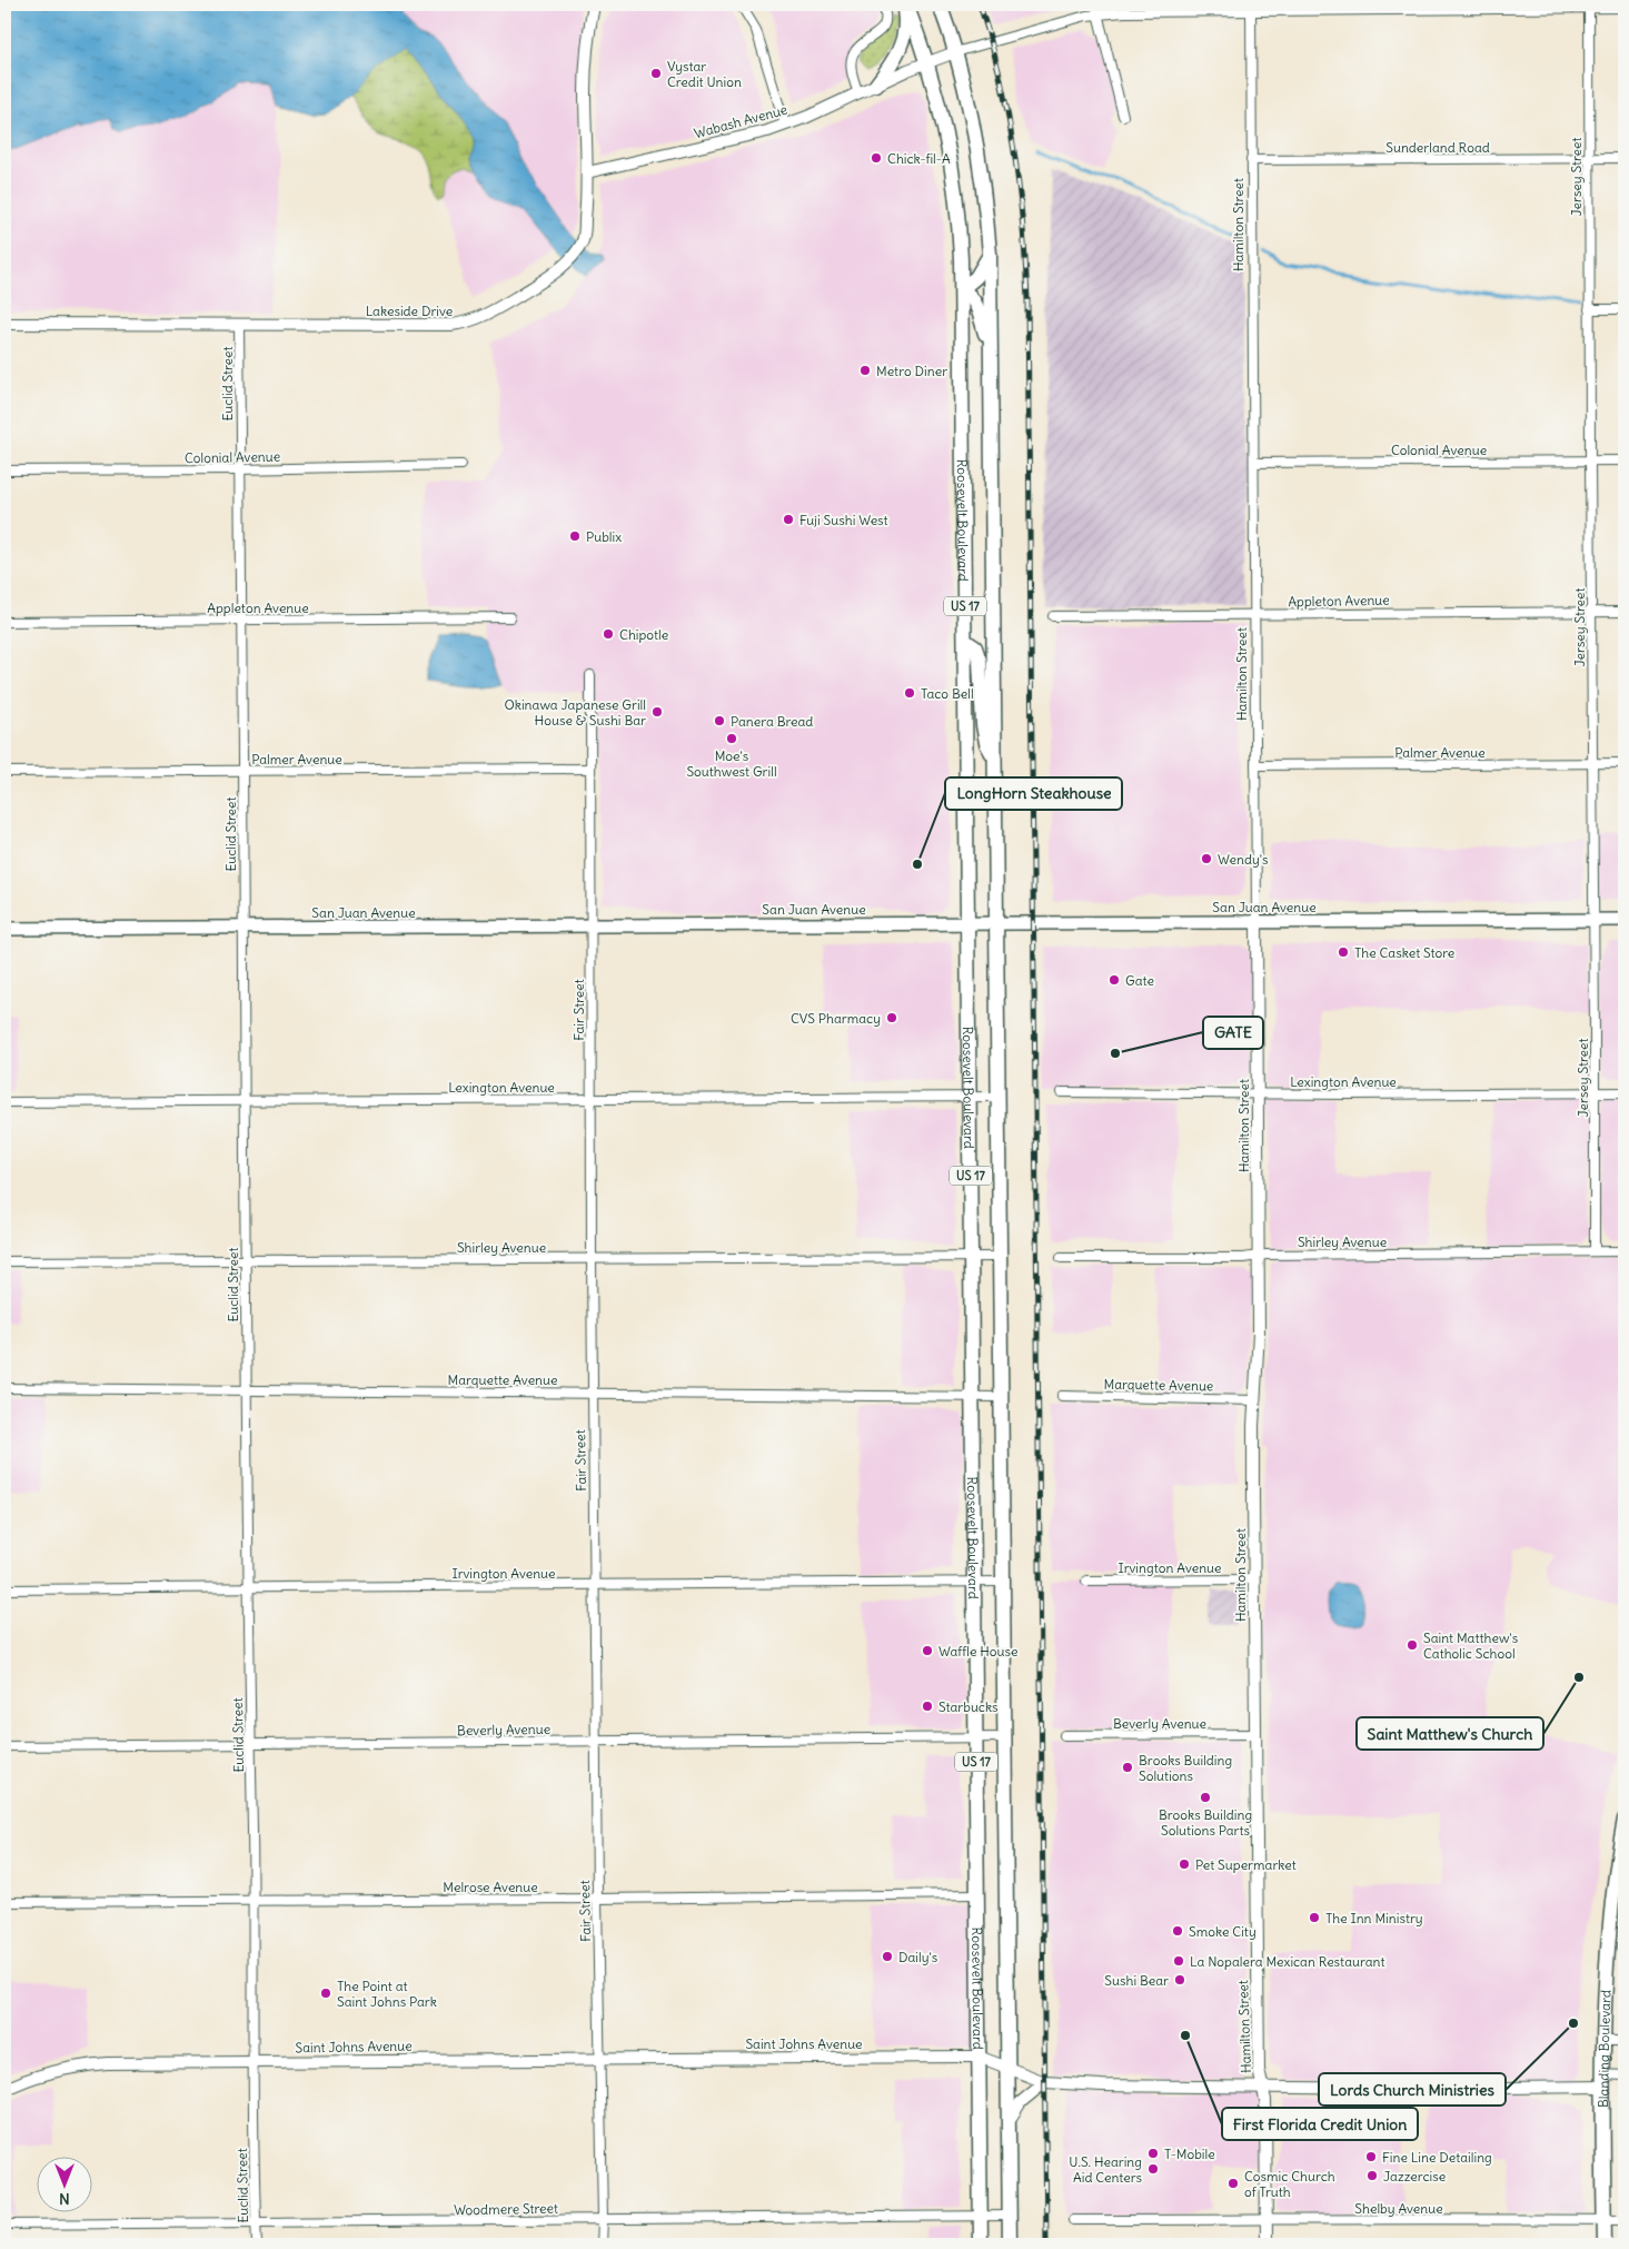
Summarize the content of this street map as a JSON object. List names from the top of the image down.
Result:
{
  "streets": {
    "main road": [
      "Roosevelt Boulevard",
      "US 17",
      "San Juan Avenue",
      "Blanding Boulevard"
    ],
    "street": [
      "Wabash Avenue",
      "Sunderland Road",
      "Jersey Street",
      "Hamilton Street",
      "Lakeside Drive",
      "Euclid Street",
      "Colonial Avenue",
      "Appleton Avenue",
      "Palmer Avenue",
      "Fair Street",
      "Lexington Avenue",
      "Shirley Avenue",
      "Marquette Avenue",
      "Irvington Avenue",
      "Beverly Avenue",
      "Melrose Avenue",
      "Saint Johns Avenue",
      "Shelby Avenue",
      "Woodmere Street"
    ]
  },
  "crossings": [
    ["Wabash Avenue", "Lakeside Drive"],
    ["Wabash Avenue", "Roosevelt Boulevard"],
    ["Sunderland Road", "Jersey Street"],
    ["Sunderland Road", "Hamilton Street"],
    ["Jersey Street", "Colonial Avenue"],
    ["Jersey Street", "Appleton Avenue"],
    ["Jersey Street", "Palmer Avenue"],
    ["Jersey Street", "San Juan Avenue"],
    ["Jersey Street", "Lexington Avenue"],
    ["Jersey Street", "Shirley Avenue"],
    ["Hamilton Street", "Colonial Avenue"],
    ["Hamilton Street", "Appleton Avenue"],
    ["Hamilton Street", "Palmer Avenue"],
    ["Hamilton Street", "San Juan Avenue"],
    ["Hamilton Street", "Lexington Avenue"],
    ["Hamilton Street", "Shirley Avenue"],
    ["Hamilton Street", "Marquette Avenue"],
    ["Hamilton Street", "Irvington Avenue"],
    ["Hamilton Street", "Beverly Avenue"],
    ["Hamilton Street", "Saint Johns Avenue"],
    ["Hamilton Street", "Shelby Avenue"],
    ["Lakeside Drive", "Euclid Street"],
    ["Euclid Street", "Colonial Avenue"],
    ["Euclid Street", "Appleton Avenue"],
    ["Euclid Street", "Palmer Avenue"],
    ["Euclid Street", "San Juan Avenue"],
    ["Euclid Street", "Lexington Avenue"],
    ["Euclid Street", "Shirley Avenue"],
    ["Euclid Street", "Marquette Avenue"],
    ["Euclid Street", "Irvington Avenue"],
    ["Euclid Street", "Beverly Avenue"],
    ["Euclid Street", "Melrose Avenue"],
    ["Euclid Street", "Saint Johns Avenue"],
    ["Euclid Street", "Woodmere Street"],
    ["Roosevelt Boulevard", "San Juan Avenue"],
    ["Roosevelt Boulevard", "Lexington Avenue"],
    ["Roosevelt Boulevard", "Shirley Avenue"],
    ["Roosevelt Boulevard", "Marquette Avenue"],
    ["Roosevelt Boulevard", "Irvington Avenue"],
    ["Roosevelt Boulevard", "Beverly Avenue"],
    ["Roosevelt Boulevard", "Melrose Avenue"],
    ["Roosevelt Boulevard", "Saint Johns Avenue"],
    ["Roosevelt Boulevard", "Woodmere Street"],
    ["Palmer Avenue", "Fair Street"],
    ["San Juan Avenue", "Fair Street"],
    ["Fair Street", "Lexington Avenue"],
    ["Fair Street", "Shirley Avenue"],
    ["Fair Street", "Marquette Avenue"],
    ["Fair Street", "Irvington Avenue"],
    ["Fair Street", "Beverly Avenue"],
    ["Fair Street", "Melrose Avenue"],
    ["Fair Street", "Saint Johns Avenue"],
    ["Fair Street", "Woodmere Street"],
    ["Saint Johns Avenue", "Blanding Boulevard"],
    ["Blanding Boulevard", "Shelby Avenue"]
  ],
  "places": [
    "Vystar Credit Union",
    "Chick-fil-A",
    "Metro Diner",
    "Fuji Sushi West",
    "Publix",
    "Chipotle",
    "Taco Bell",
    "Okinawa Japanese Grill House & Sushi Bar",
    "Panera Bread",
    "Moe's Southwest Grill",
    "Wendy's",
    "LongHorn Steakhouse",
    "The Casket Store",
    "Gate",
    "CVS Pharmacy",
    "GATE",
    "Saint Matthew's Catholic School",
    "Waffle House",
    "Saint Matthew's Church",
    "Starbucks",
    "Brooks Building Solutions",
    "Brooks Building Solutions Parts",
    "Pet Supermarket",
    "The Inn Ministry",
    "Smoke City",
    "Daily's",
    "La Nopalera Mexican Restaurant",
    "Sushi Bear",
    "The Point at Saint Johns Park",
    "Lords Church Ministries",
    "First Florida Credit Union",
    "T-Mobile",
    "Fine Line Detailing",
    "U.S. Hearing Aid Centers",
    "Jazzercise",
    "Cosmic Church of Truth"
  ],
  "north": "bottom"
}
